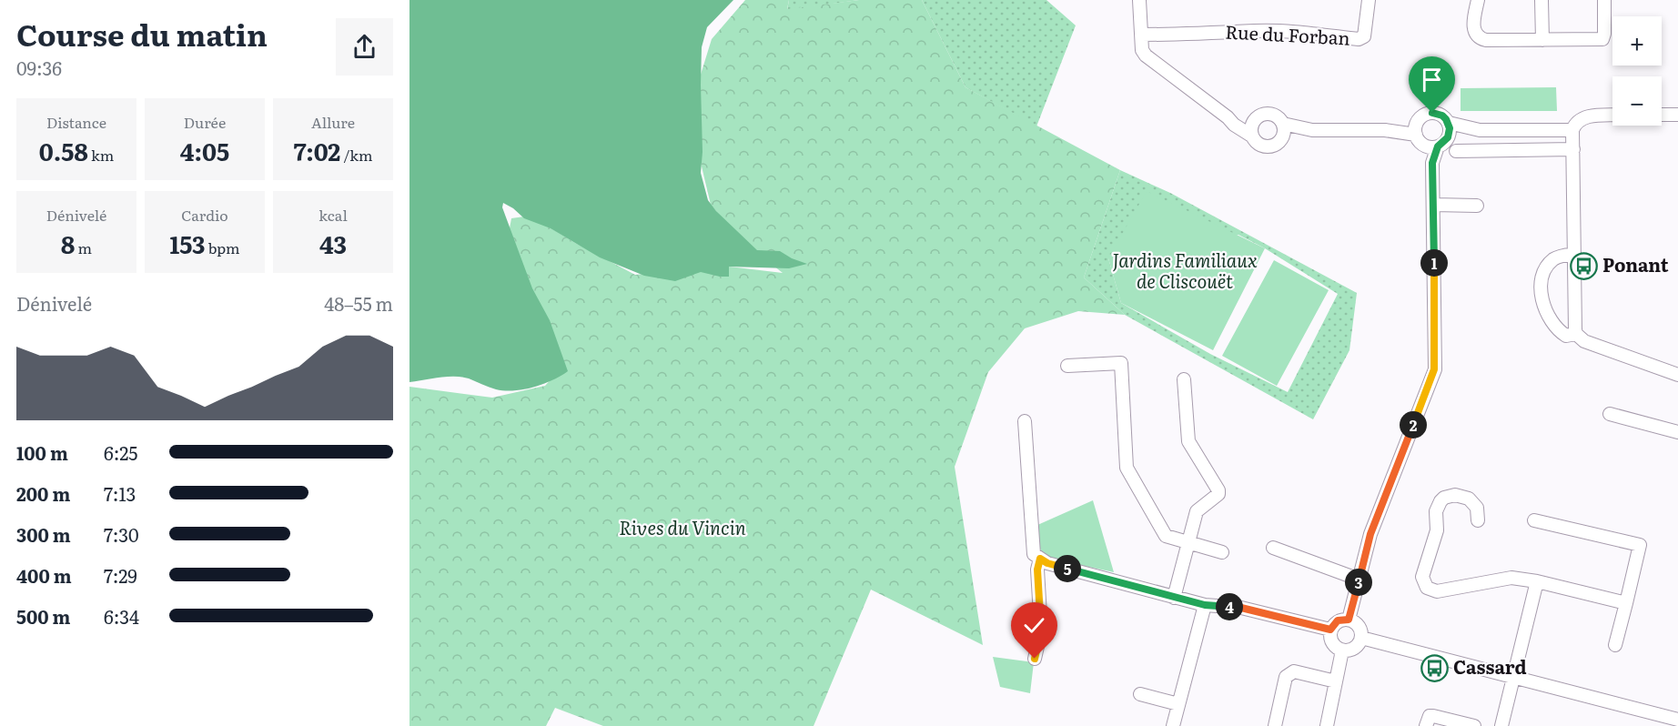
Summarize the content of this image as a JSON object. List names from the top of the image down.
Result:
{
  "streets": {
    "street": ["Rue du Forban"]
  },
  "parks": ["Jardins Familiaux de Cliscouët", "Rives du Vincin"],
  "places": {
    "bus stop": ["Ponant", "Cassard"]
  },
  "page": {
    "heading": ["Course du matin", "09:36"],
    "map_buttons": ["+", "−"],
    "stats": [
      ["Distance", "0.58 km"],
      ["Durée", "4:05"],
      ["Allure", "7:02 /km"],
      ["Dénivelé", "8 m"],
      ["Cardio", "153 bpm"],
      ["kcal", "43"]
    ],
    "pins": [
      "1",
      "2",
      "5",
      "3",
      "4"
    ],
    "chart": ["Dénivelé", "48–55 m"],
    "list": [
      {
        "name": "100 m",
        "note": "6:25"
      },
      {
        "name": "200 m",
        "note": "7:13"
      },
      {
        "name": "300 m",
        "note": "7:30"
      },
      {
        "name": "400 m",
        "note": "7:29"
      },
      {
        "name": "500 m",
        "note": "6:34"
      }
    ]
  }
}
